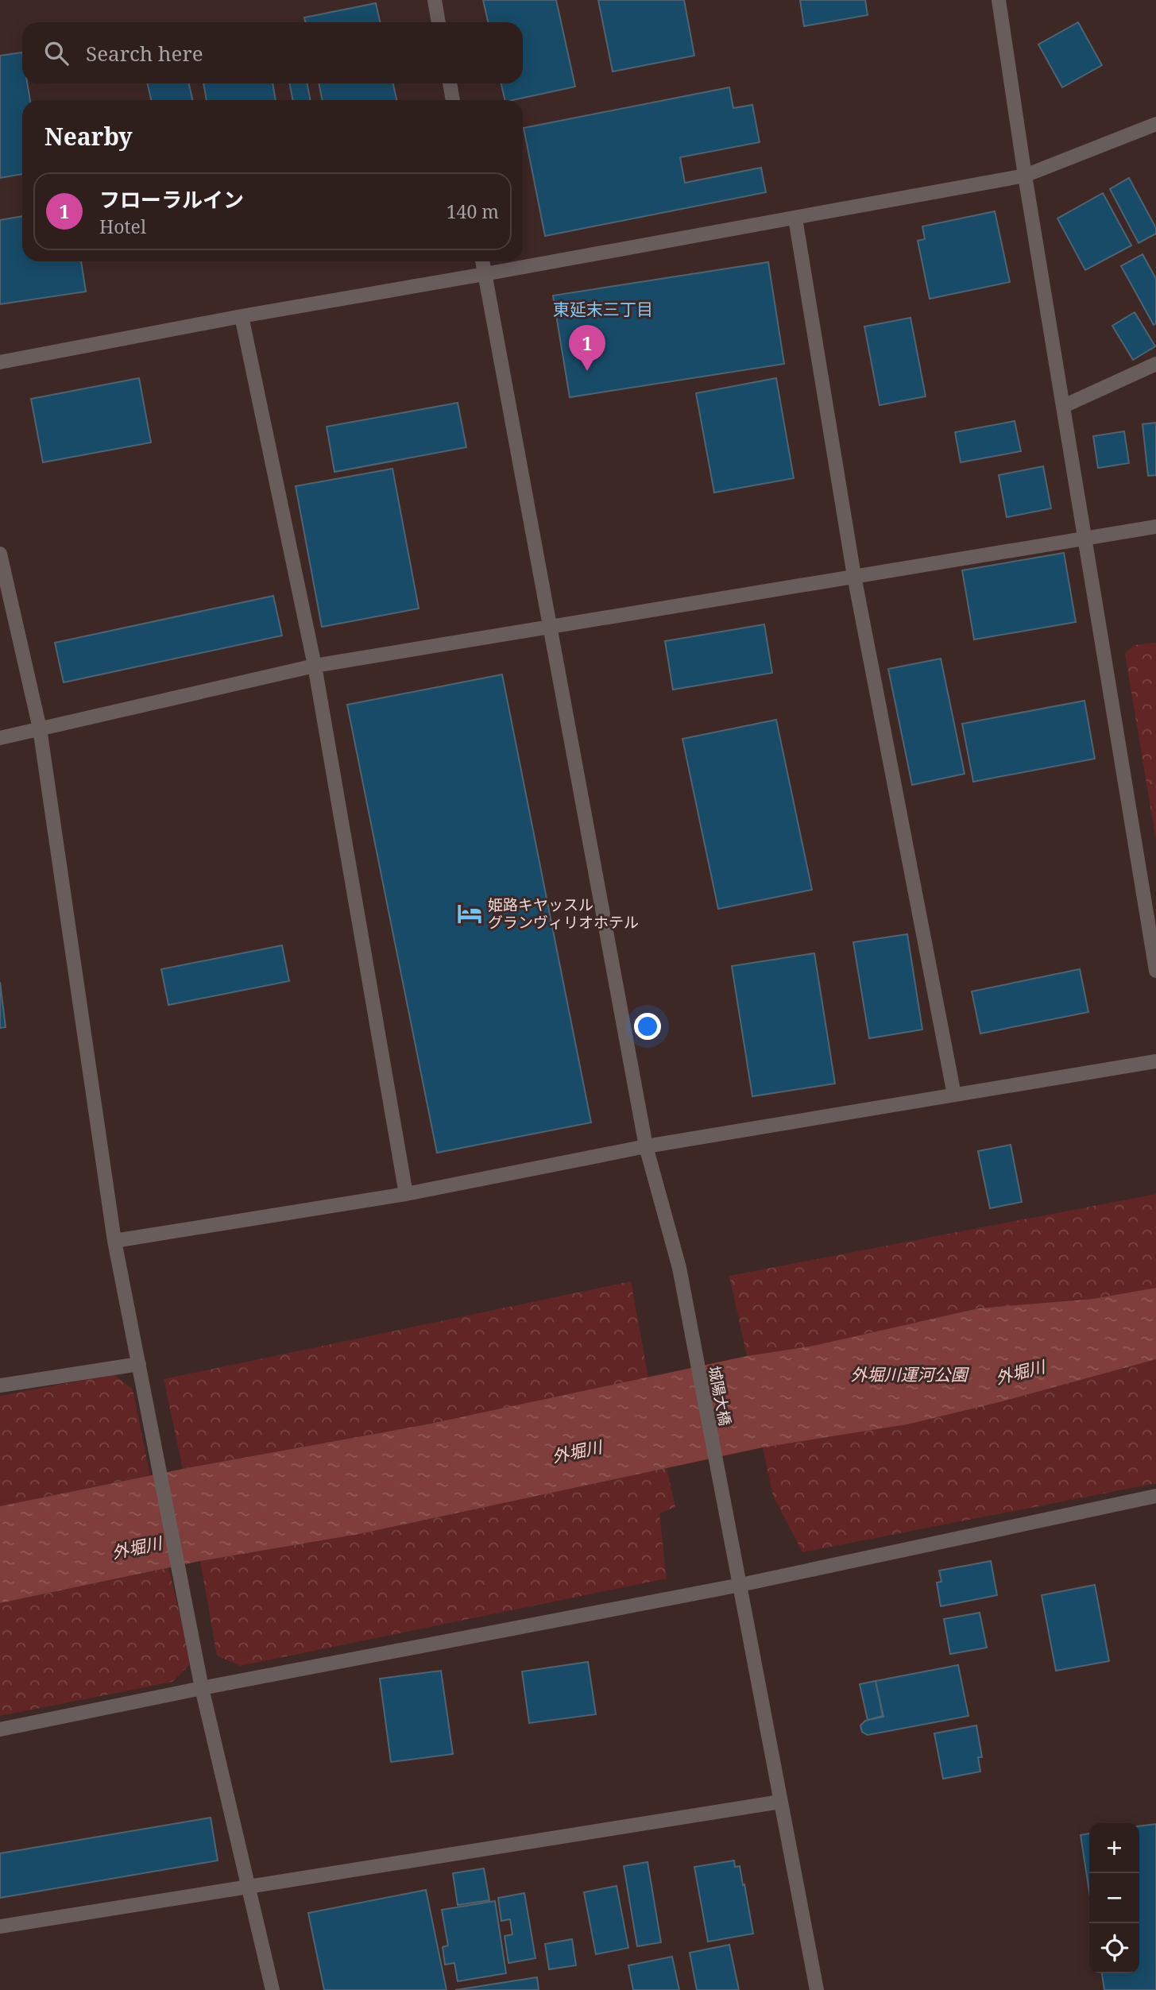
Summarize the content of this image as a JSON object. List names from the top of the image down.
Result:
{
  "streets": {
    "street": ["城陽大橋"]
  },
  "districts": ["東延末三丁目"],
  "water": ["外堀川", "外堀川運河公園"],
  "places": {
    "hotel": ["姫路キヤッスル グランヴィリオホテル"]
  },
  "page": {
    "search": "Search here",
    "heading": "Nearby",
    "list": [
      {
        "mark": "1",
        "name": "フローラルイン",
        "note": "Hotel",
        "value": "140 m"
      }
    ],
    "pins": "1",
    "map_buttons": ["+", "−"]
  }
}
